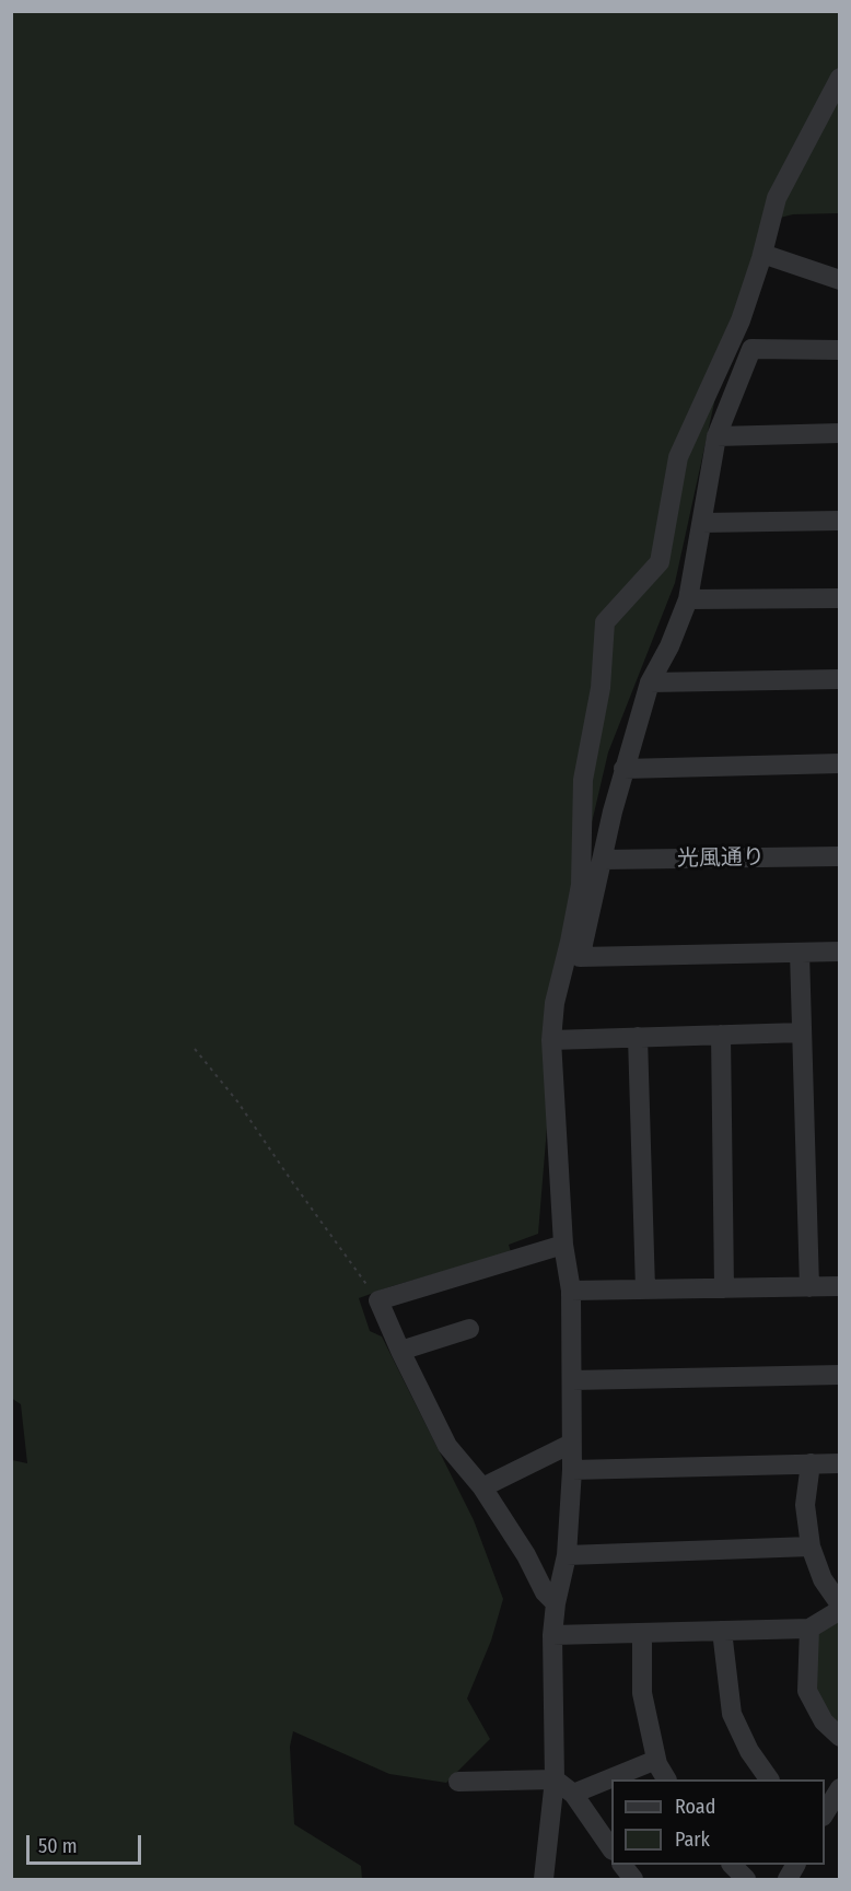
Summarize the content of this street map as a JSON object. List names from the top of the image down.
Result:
{
  "streets": {
    "street": ["光風通り"]
  },
  "legend": ["Road", "Park"],
  "scale_bar": "50 m"
}
